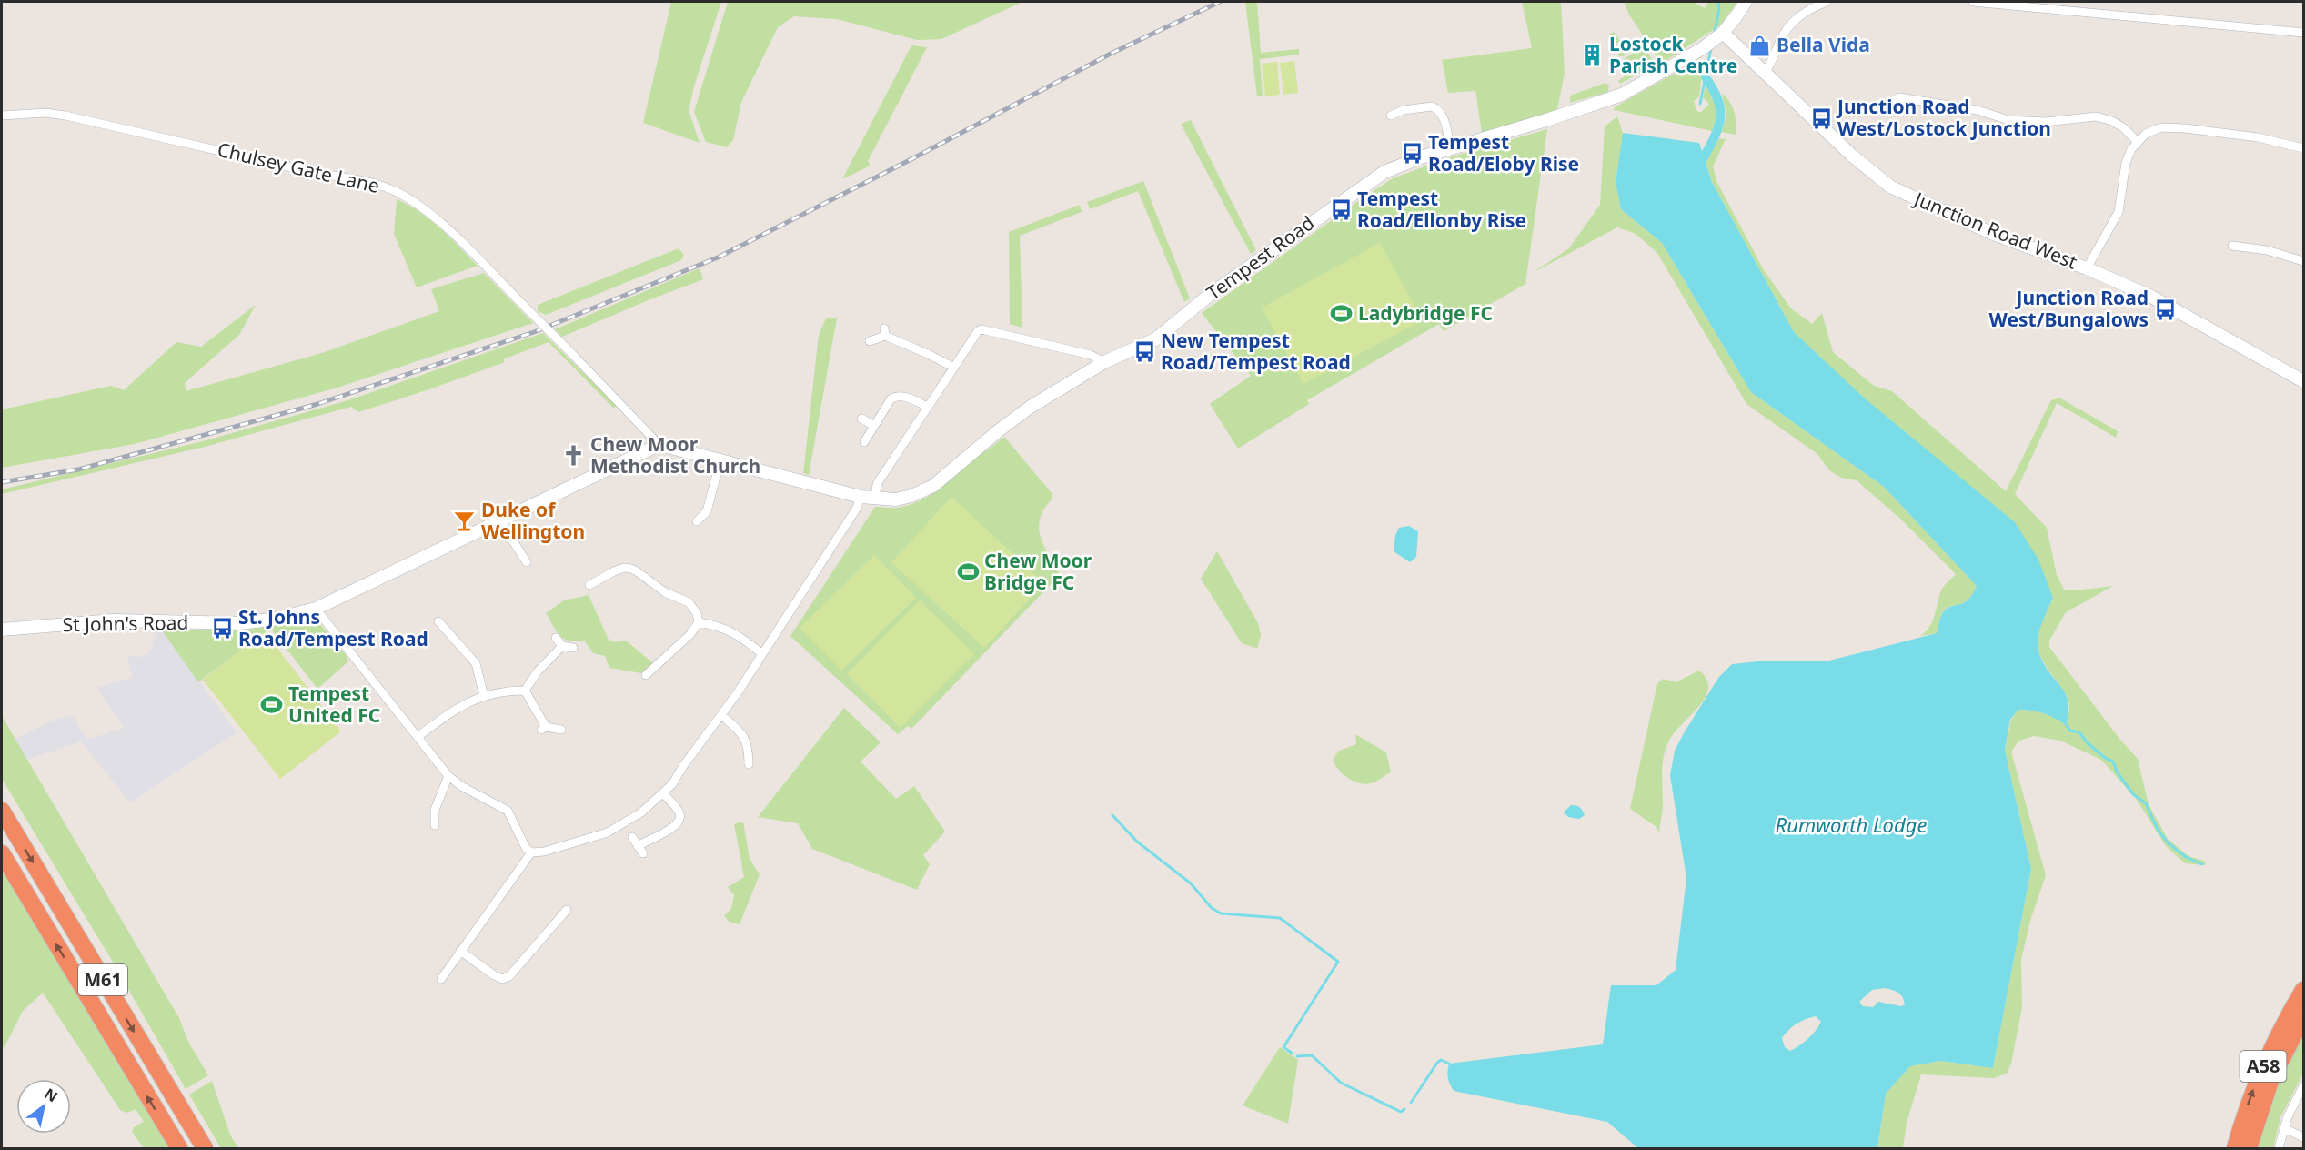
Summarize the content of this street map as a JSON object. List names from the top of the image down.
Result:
{
  "streets": {
    "highway": ["M61", "A58"],
    "street": [
      "Chulsey Gate Lane",
      "Junction Road West",
      "Tempest Road",
      "St John's Road"
    ]
  },
  "crossings": [
    ["Chulsey Gate Lane", "St John's Road"],
    ["Junction Road West", "Tempest Road"]
  ],
  "water": ["Rumworth Lodge"],
  "places": {
    "shop": ["Bella Vida"],
    "building": ["Lostock Parish Centre"],
    "bus stop": [
      "Junction Road West/Lostock Junction",
      "Tempest Road/Eloby Rise",
      "Tempest Road/Ellonby Rise",
      "Junction Road West/Bungalows",
      "New Tempest Road/Tempest Road",
      "St. Johns Road/Tempest Road"
    ],
    "sports": ["Ladybridge FC", "Chew Moor Bridge FC", "Tempest United FC"],
    "church": ["Chew Moor Methodist Church"],
    "bar": ["Duke of Wellington"]
  },
  "north": "top right"
}
